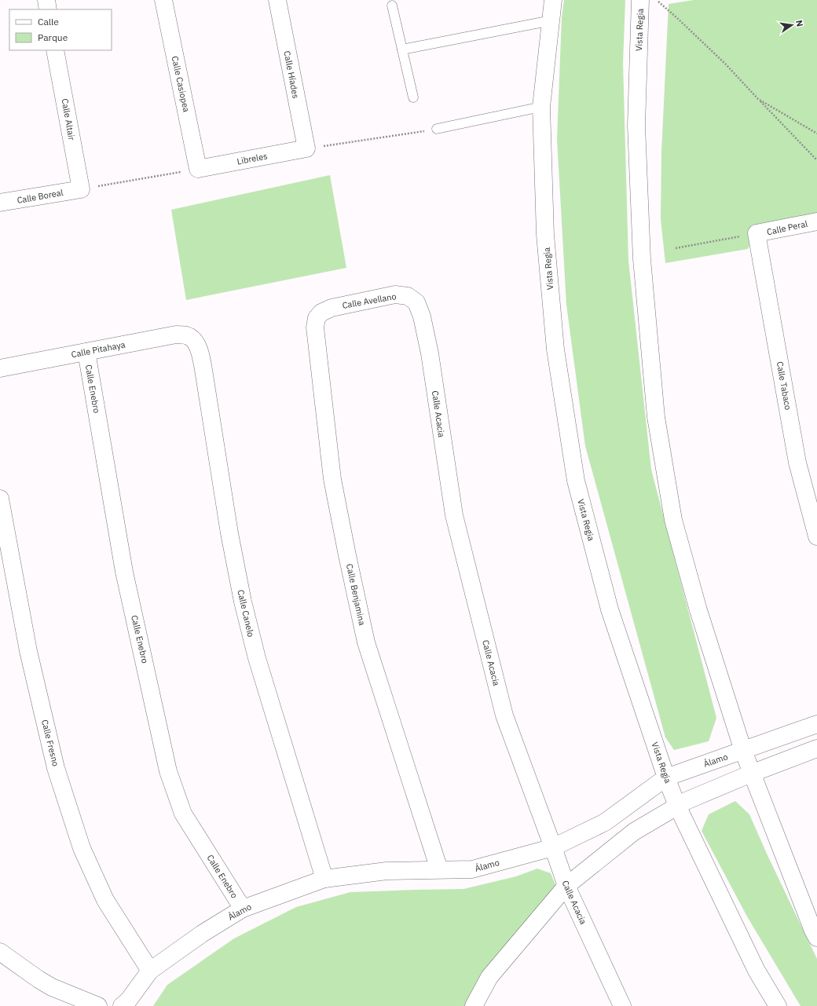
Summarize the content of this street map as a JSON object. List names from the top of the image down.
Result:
{
  "streets": {
    "street": [
      "Vista Regia",
      "Calle Híades",
      "Calle Casiopea",
      "Calle Altair",
      "Libreles",
      "Calle Boreal",
      "Calle Peral",
      "Calle Avellano",
      "Calle Pitahaya",
      "Calle Tabaco",
      "Calle Enebro",
      "Calle Acacia",
      "Calle Benjamina",
      "Calle Canelo",
      "Calle Fresno",
      "Álamo"
    ]
  },
  "crossings": [
    ["Vista Regia", "Álamo"],
    ["Calle Híades", "Libreles"],
    ["Calle Casiopea", "Libreles"],
    ["Calle Altair", "Calle Boreal"],
    ["Calle Peral", "Calle Tabaco"],
    ["Calle Avellano", "Calle Acacia"],
    ["Calle Avellano", "Calle Benjamina"],
    ["Calle Pitahaya", "Calle Enebro"],
    ["Calle Pitahaya", "Calle Canelo"],
    ["Calle Enebro", "Álamo"],
    ["Calle Acacia", "Álamo"],
    ["Calle Benjamina", "Álamo"],
    ["Calle Canelo", "Álamo"],
    ["Calle Fresno", "Álamo"]
  ],
  "legend": ["Calle", "Parque"],
  "north": "right"
}
